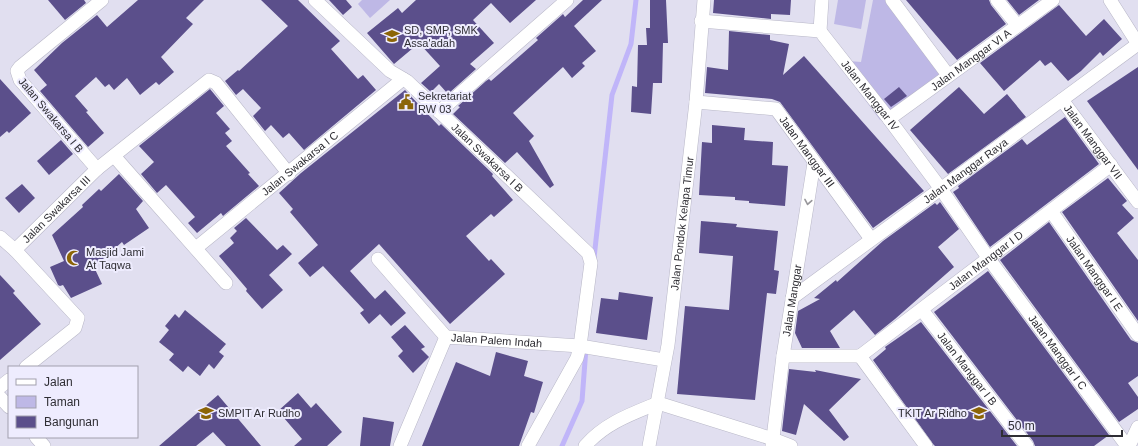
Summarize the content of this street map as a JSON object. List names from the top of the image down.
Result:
{
  "streets": {
    "street": [
      "Jalan Manggar VI A",
      "Jalan Manggar IV",
      "Jalan Swakarsa I B",
      "Jalan Manggar VII",
      "Jalan Manggar III",
      "Jalan Swakarsa I C",
      "Jalan Manggar Raya",
      "Jalan Swakarsa III",
      "Jalan Pondok Kelapa Timur",
      "Jalan Manggar I D",
      "Jalan Manggar I E",
      "Jalan Manggar",
      "Jalan Palem Indah",
      "Jalan Manggar I C",
      "Jalan Manggar I B"
    ]
  },
  "crossings": [
    ["Jalan Manggar VI A", "Jalan Manggar IV"],
    ["Jalan Manggar IV", "Jalan Manggar Raya"],
    ["Jalan Manggar IV", "Jalan Manggar I D"],
    ["Jalan Manggar IV", "Jalan Manggar I C"],
    ["Jalan Swakarsa I B", "Jalan Swakarsa I C"],
    ["Jalan Swakarsa I B", "Jalan Swakarsa III"],
    ["Jalan Swakarsa I B", "Jalan Palem Indah"],
    ["Jalan Manggar VII", "Jalan Manggar Raya"],
    ["Jalan Manggar VII", "Jalan Manggar I D"],
    ["Jalan Manggar III", "Jalan Manggar Raya"],
    ["Jalan Manggar III", "Jalan Pondok Kelapa Timur"],
    ["Jalan Manggar III", "Jalan Manggar"],
    ["Jalan Swakarsa I C", "Jalan Swakarsa III"],
    ["Jalan Manggar Raya", "Jalan Manggar"],
    ["Jalan Pondok Kelapa Timur", "Jalan Palem Indah"],
    ["Jalan Manggar I D", "Jalan Manggar I E"],
    ["Jalan Manggar I D", "Jalan Manggar I C"],
    ["Jalan Manggar I D", "Jalan Manggar I B"]
  ],
  "one_way": ["Jalan Manggar"],
  "places": {
    "school or university": ["SD, SMP, SMK Assa'adah", "SMPIT Ar Rudho", "TKIT Ar Ridho"],
    "public building": ["Sekretariat RW 03"],
    "mosque": ["Masjid Jami At Taqwa"]
  },
  "legend": ["Jalan", "Taman", "Bangunan"],
  "scale_bar": "50 m"
}
